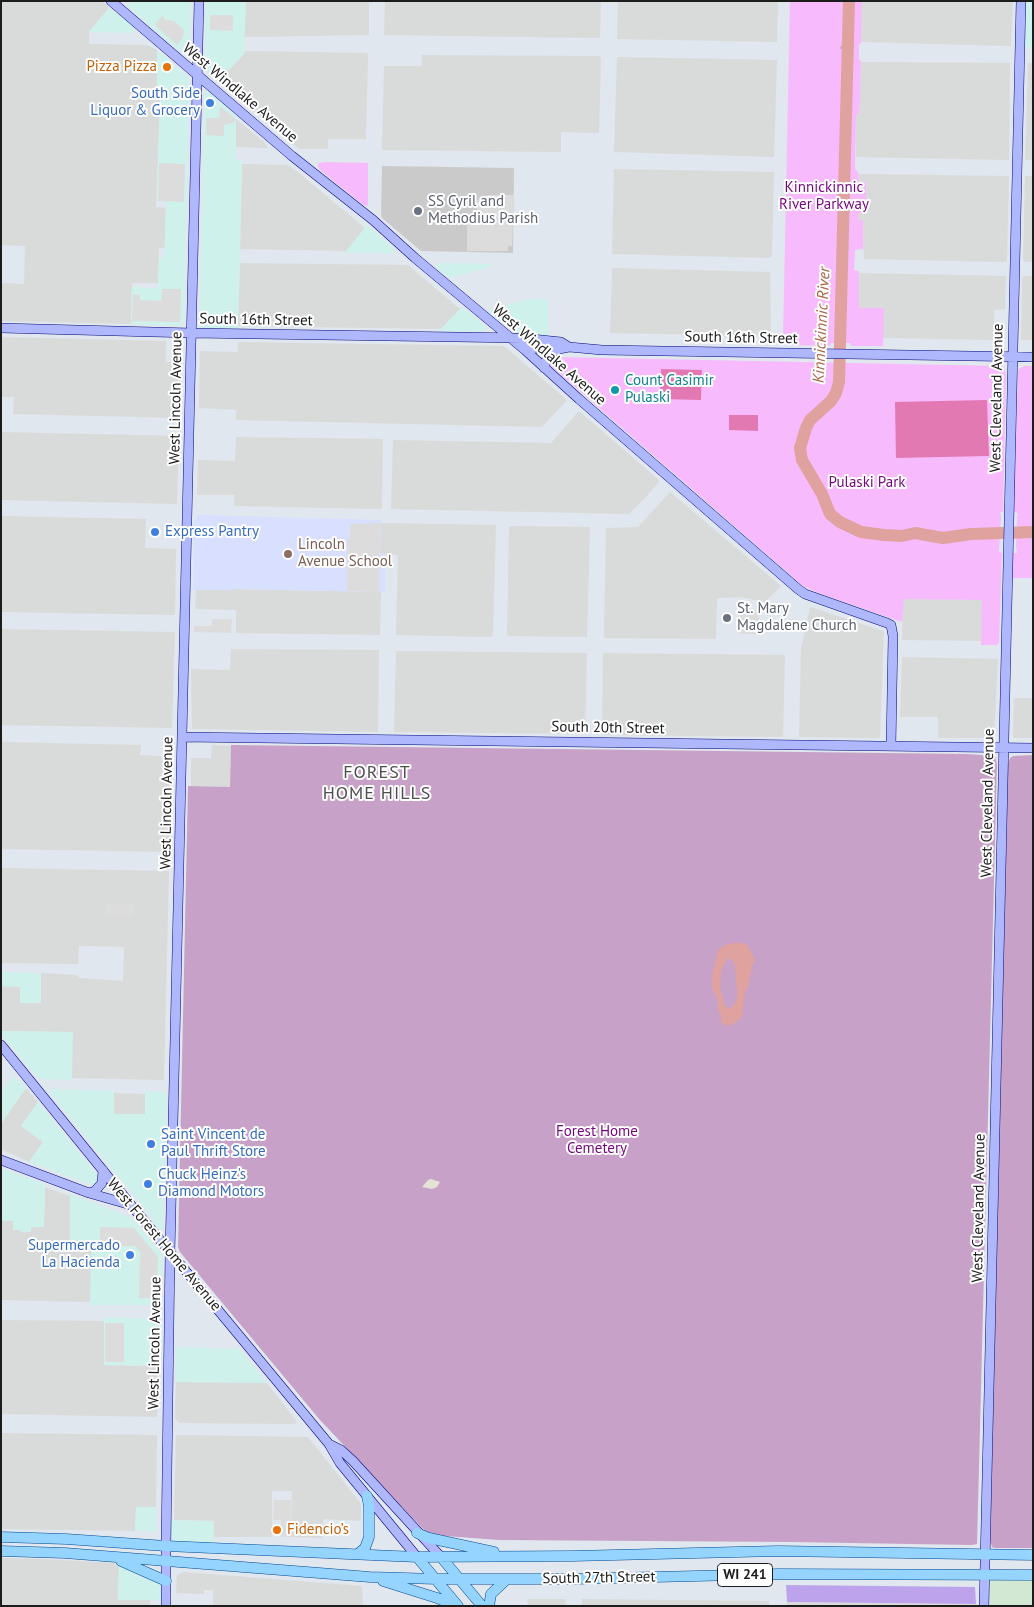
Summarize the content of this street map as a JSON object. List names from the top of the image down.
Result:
{
  "streets": {
    "main road": ["West Forest Home Avenue", "WI 241", "South 27th Street"],
    "street": [
      "West Windlake Avenue",
      "South 16th Street",
      "West Lincoln Avenue",
      "West Cleveland Avenue",
      "South 20th Street"
    ]
  },
  "crossings": [
    ["West Windlake Avenue", "South 16th Street"],
    ["West Windlake Avenue", "West Lincoln Avenue"],
    ["West Windlake Avenue", "South 20th Street"],
    ["South 16th Street", "West Lincoln Avenue"],
    ["South 16th Street", "West Cleveland Avenue"],
    ["West Lincoln Avenue", "South 20th Street"],
    ["West Lincoln Avenue", "West Forest Home Avenue"],
    ["West Lincoln Avenue", "South 27th Street"],
    ["West Cleveland Avenue", "South 20th Street"],
    ["West Cleveland Avenue", "South 27th Street"],
    ["West Forest Home Avenue", "South 27th Street"]
  ],
  "districts": ["FOREST HOME HILLS"],
  "water": ["Kinnickinnic River"],
  "parks": ["Kinnickinnic River Parkway", "Pulaski Park", "Forest Home Cemetery"],
  "places": [
    "Pizza Pizza",
    "South Side Liquor & Grocery",
    "SS Cyril and Methodius Parish",
    "Count Casimir Pulaski",
    "Express Pantry",
    "Lincoln Avenue School",
    "St. Mary Magdalene Church",
    "Saint Vincent de Paul Thrift Store",
    "Chuck Heinz's Diamond Motors",
    "Supermercado La Hacienda",
    "Fidencio’s"
  ]
}
